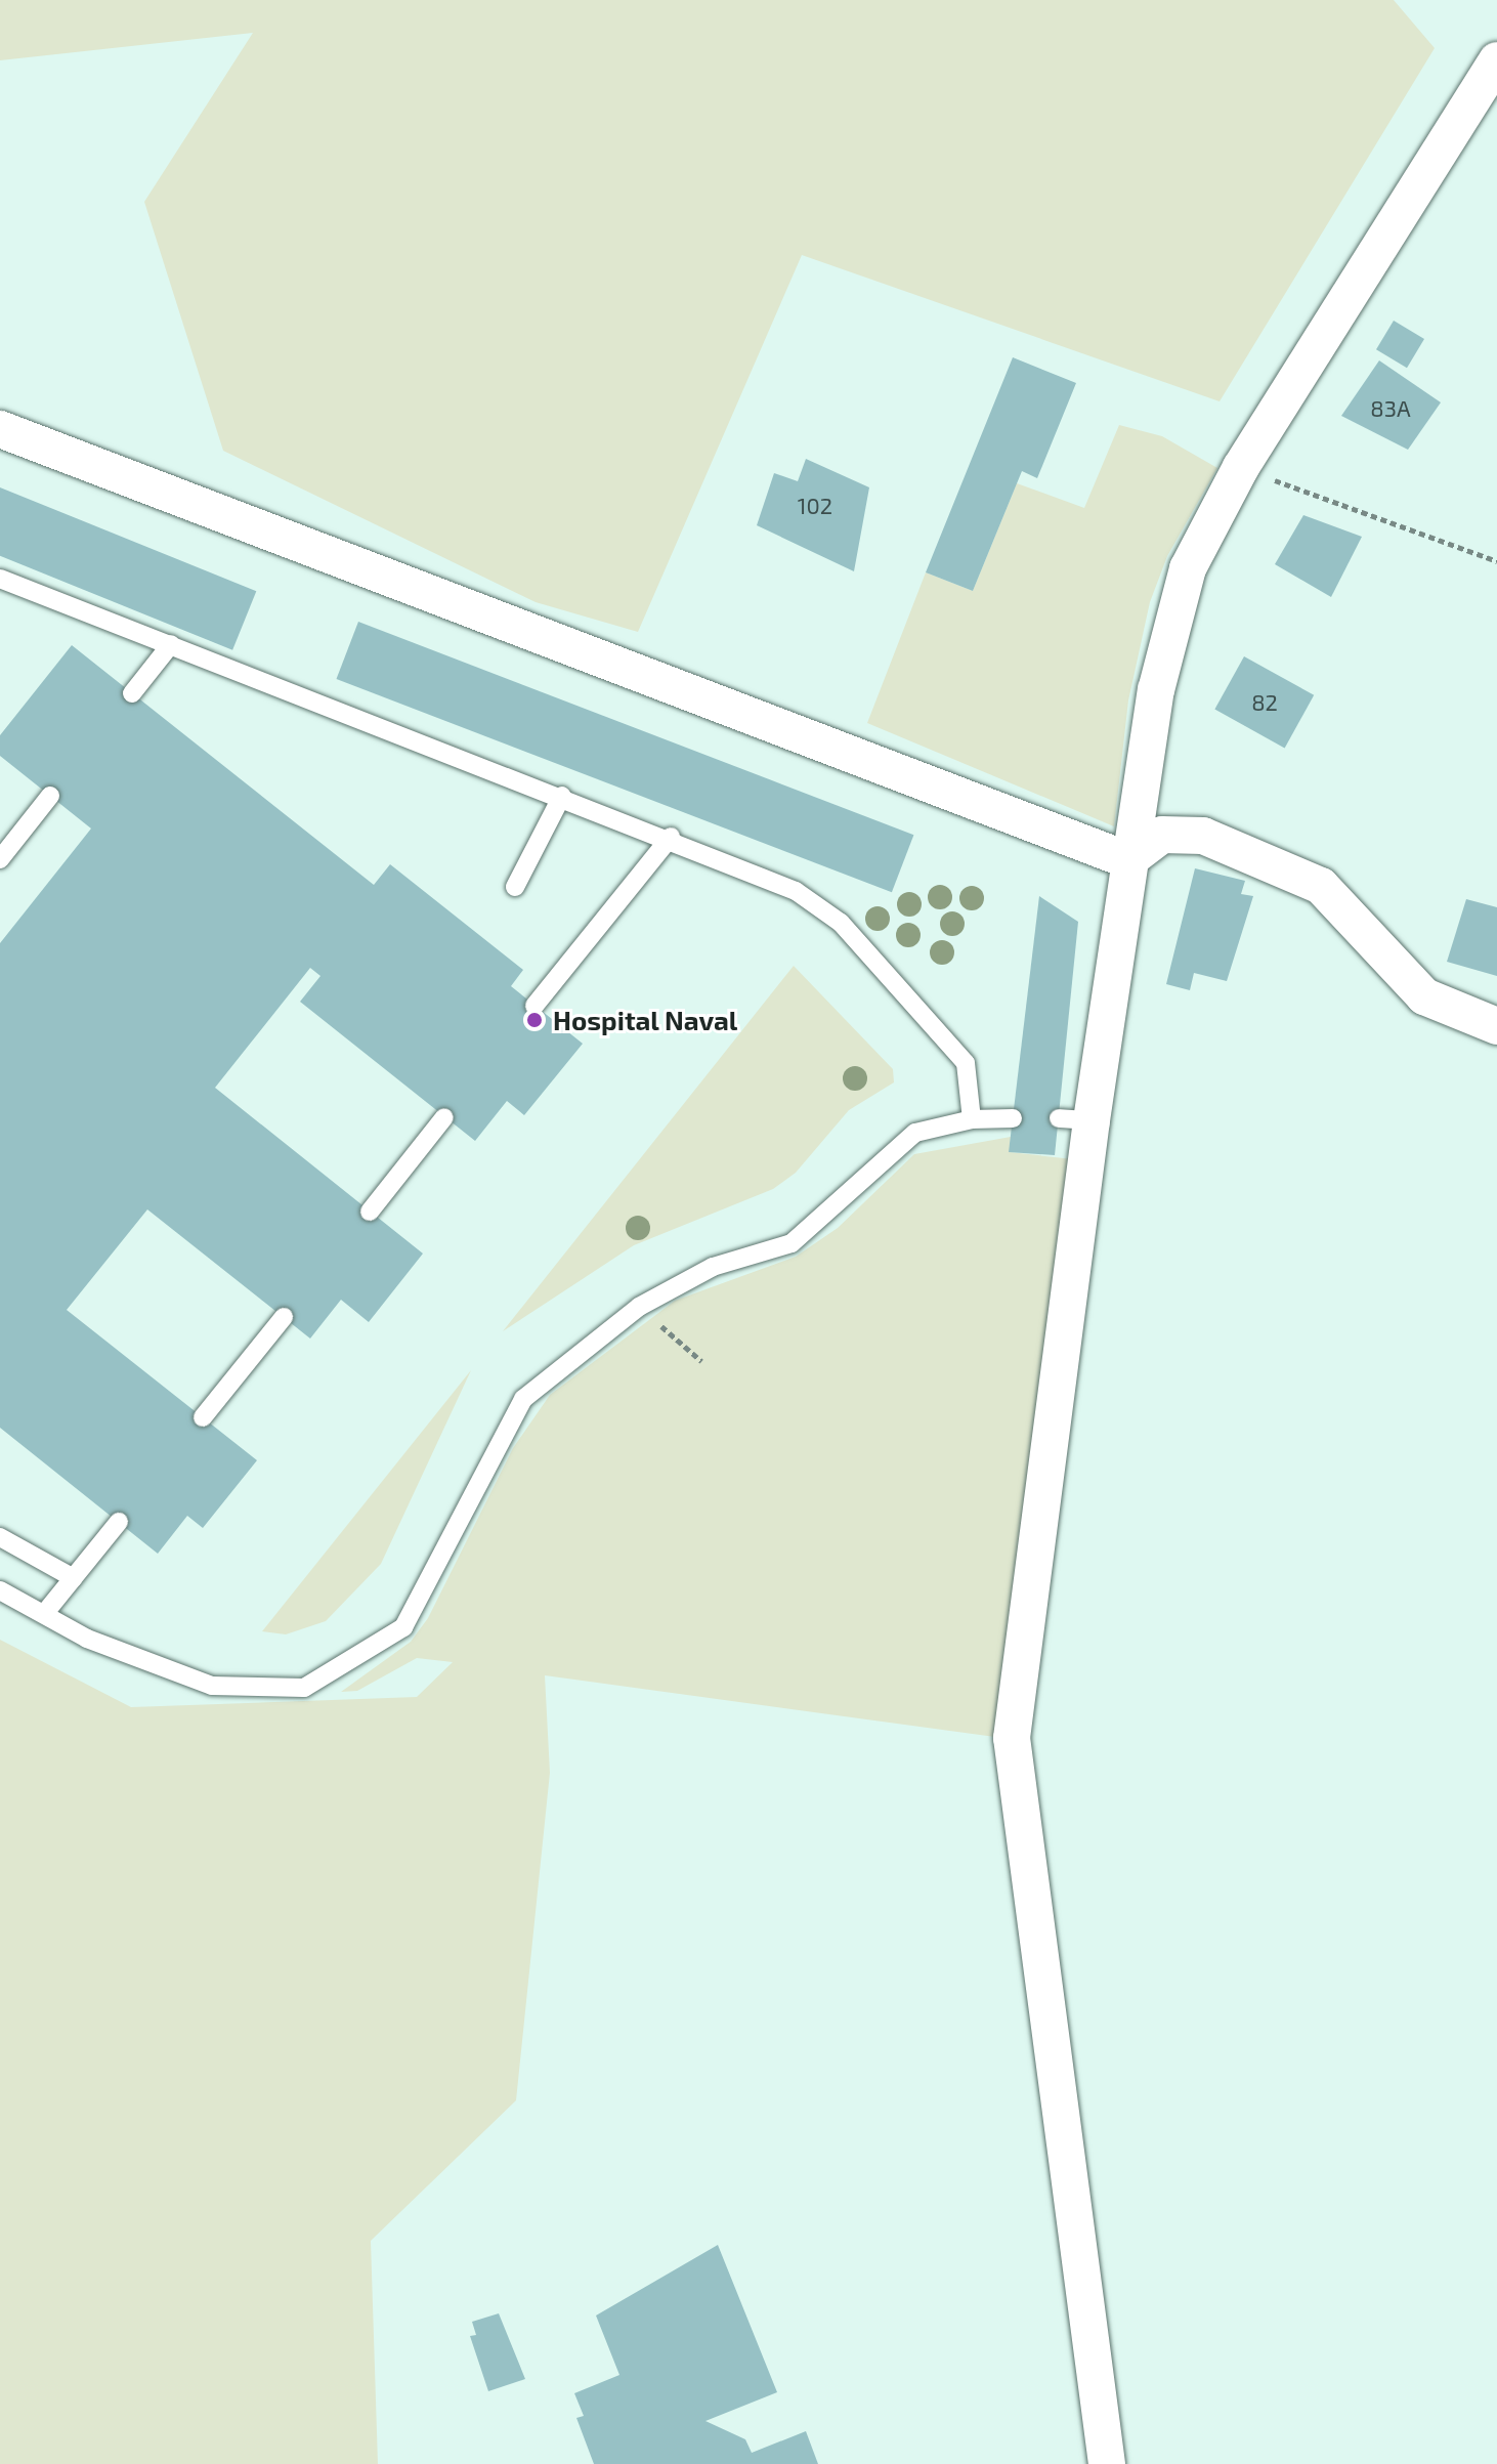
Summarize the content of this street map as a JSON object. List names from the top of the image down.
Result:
{
  "places": ["Hospital Naval"],
  "house_numbers": ["83A", "102", "82"]
}
